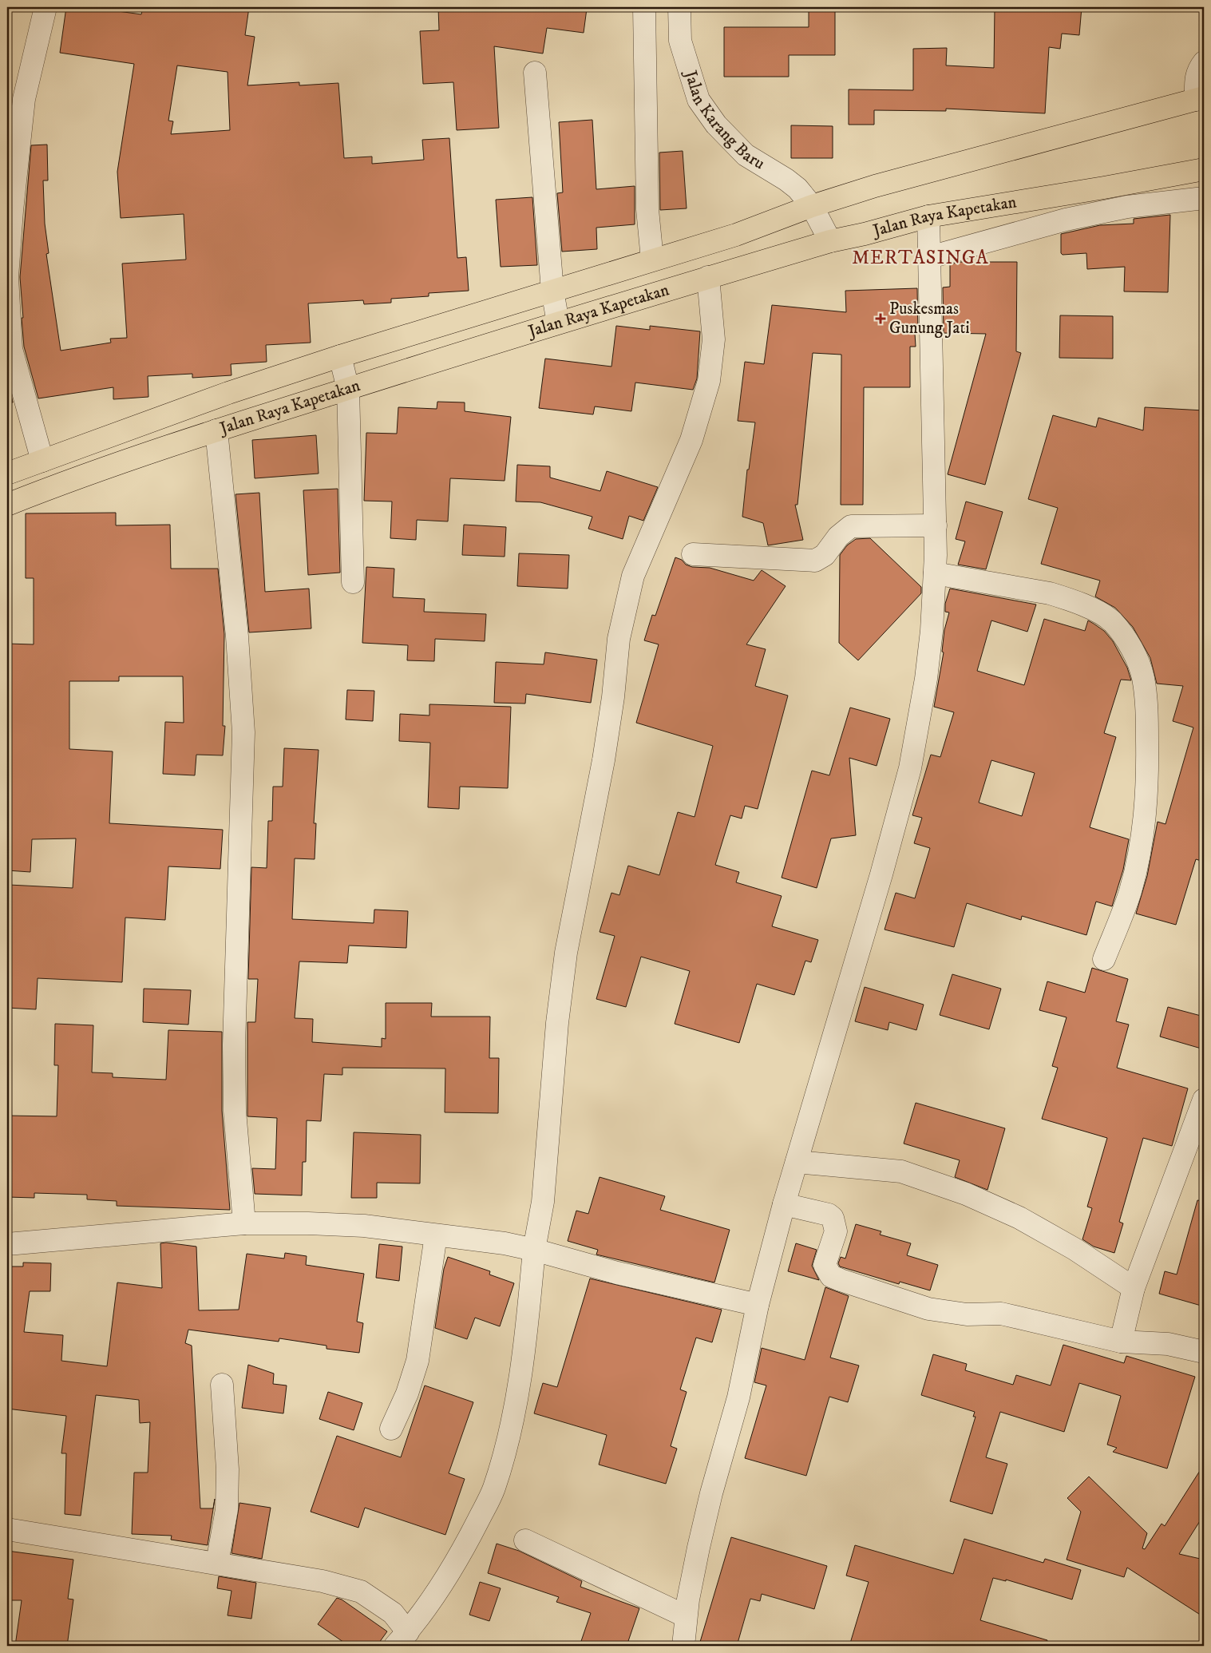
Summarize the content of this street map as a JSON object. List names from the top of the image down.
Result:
{
  "streets": {
    "highway": ["Jalan Raya Kapetakan"],
    "street": ["Jalan Karang Baru"]
  },
  "crossings": [
    ["Jalan Karang Baru", "Jalan Raya Kapetakan"]
  ],
  "districts": ["MERTASINGA"],
  "places": {
    "health": ["Puskesmas Gunung Jati"]
  }
}
